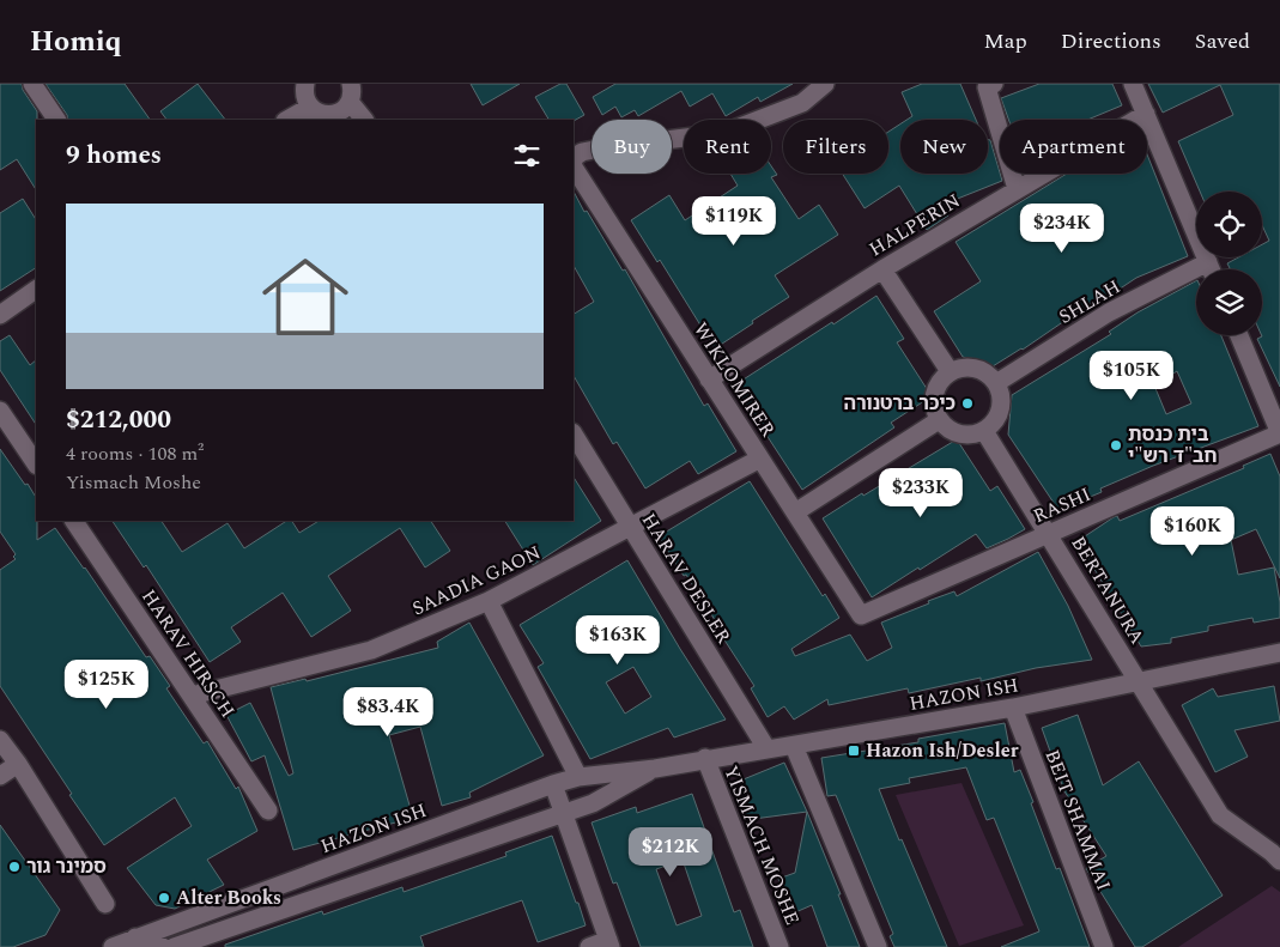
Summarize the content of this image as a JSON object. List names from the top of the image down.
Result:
{
  "streets": {
    "street": [
      "HALPERIN",
      "SHLAH",
      "WIKLOMIRER",
      "RASHI",
      "HARAV DESLER",
      "SAADIA GAON",
      "BERTANURA",
      "HARAV HIRSCH",
      "HAZON ISH",
      "BEIT SHAMMAI",
      "YISMACH MOSHE"
    ]
  },
  "crossings": [
    ["HALPERIN", "WIKLOMIRER"],
    ["SHLAH", "BERTANURA"],
    ["WIKLOMIRER", "RASHI"],
    ["WIKLOMIRER", "SAADIA GAON"],
    ["RASHI", "BERTANURA"],
    ["HARAV DESLER", "SAADIA GAON"],
    ["HARAV DESLER", "HAZON ISH"],
    ["SAADIA GAON", "HARAV HIRSCH"],
    ["BERTANURA", "HAZON ISH"],
    ["HAZON ISH", "BEIT SHAMMAI"],
    ["HAZON ISH", "YISMACH MOSHE"]
  ],
  "places": {
    "other": [
      "כיכר ברטנורה",
      "בית כנסת חב\"ד רש\"י",
      "סמינר גור",
      "Alter Books"
    ],
    "transit": ["Hazon Ish/Desler"]
  },
  "page": {
    "header": "Homiq",
    "nav": ["Map", "Directions", "Saved"],
    "chip": [
      "Buy",
      "Rent",
      "Filters",
      "New",
      "Apartment"
    ],
    "heading": "9 homes",
    "list": [
      {
        "name": "$212,000",
        "note": "4 rooms · 108 m² · Yismach Moshe"
      }
    ],
    "price": [
      "$119K",
      "$234K",
      "$105K",
      "$233K",
      "$160K",
      "$163K",
      "$125K",
      "$83.4K",
      "$212K"
    ]
  }
}
